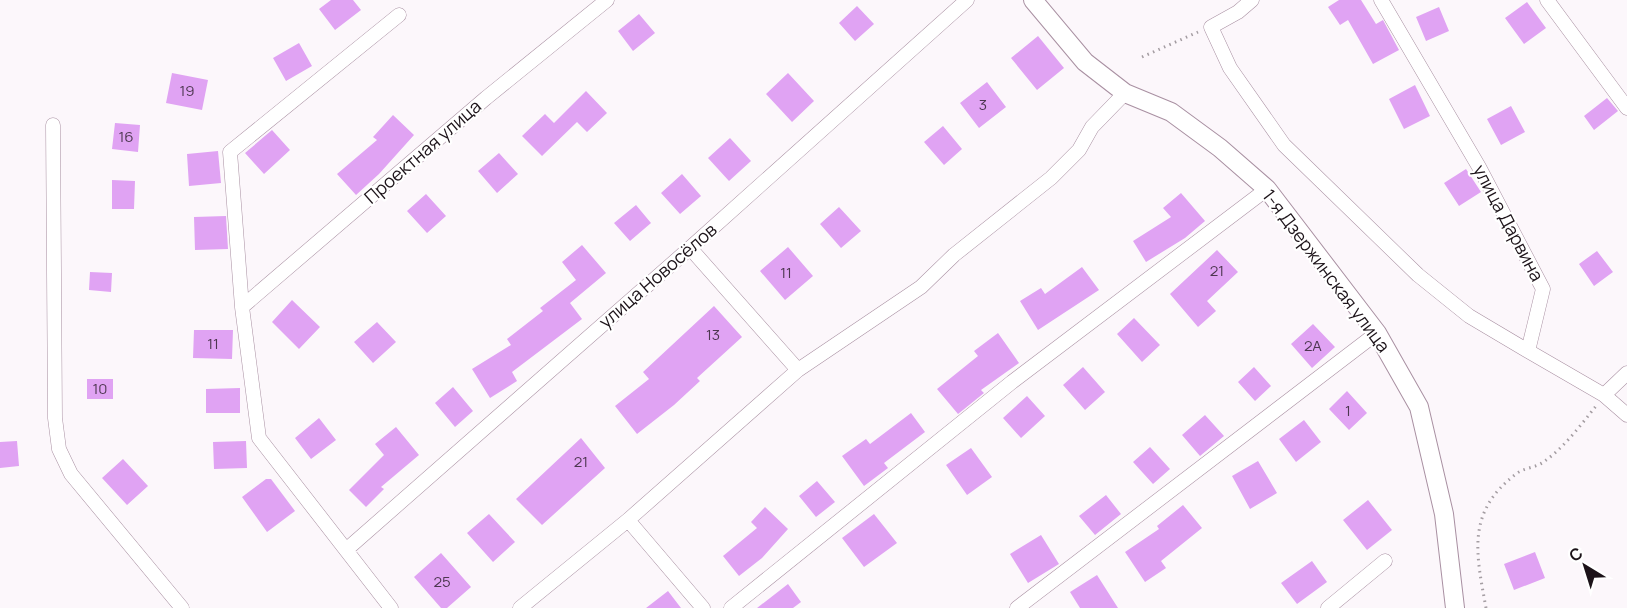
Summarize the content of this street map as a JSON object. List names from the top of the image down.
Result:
{
  "streets": {
    "street": [
      "Проектная улица",
      "улица Дарвина",
      "1-я Дзержинская улица",
      "улица Новосёлов"
    ]
  },
  "house_numbers": [
    "19",
    "3",
    "16",
    "21",
    "11",
    "13",
    "11",
    "2А",
    "10",
    "1",
    "21",
    "25"
  ],
  "north": "top left"
}
